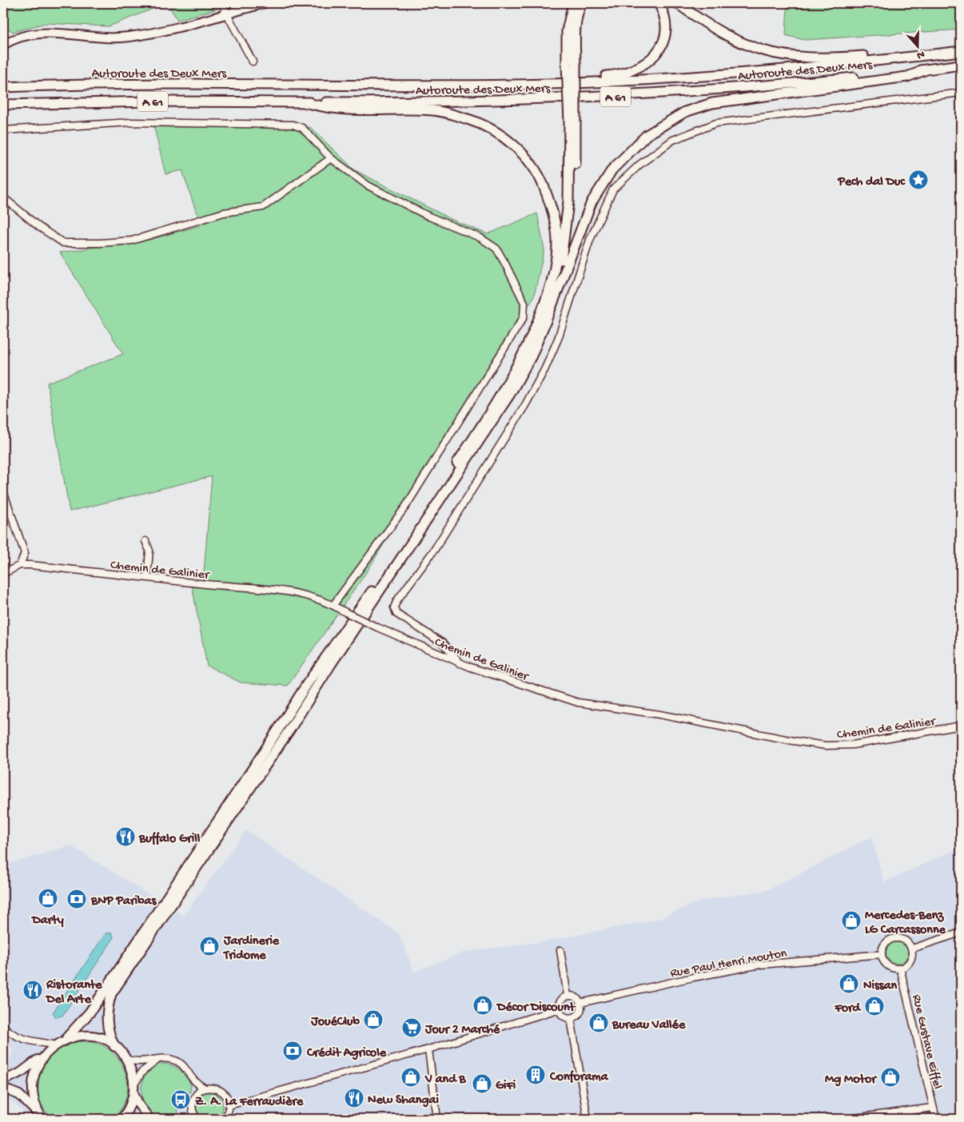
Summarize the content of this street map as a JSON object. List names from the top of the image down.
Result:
{
  "streets": {
    "highway": ["Autoroute des Deux Mers", "A 61"],
    "street": ["Chemin de Galinier", "Rue Paul Henri Mouton", "Rue Gustave Eiffel"]
  },
  "crossings": [
    ["Rue Paul Henri Mouton", "Rue Gustave Eiffel"]
  ],
  "places": {
    "place": ["Pech dal Duc"],
    "restaurant": ["Buffalo Grill", "Ristorante Del Arte", "New Shangai"],
    "shop": [
      "Darty",
      "Mercedes-Benz LG Carcassonne",
      "Jardinerie Tridome",
      "Nissan",
      "Décor Discount",
      "Ford",
      "JouéClub",
      "Bureau Vallée",
      "V and B",
      "Mg Motor",
      "GiFi"
    ],
    "bank": ["BNP Paribas", "Crédit Agricole"],
    "supermarket": ["Jour 2 Marché"],
    "building": ["Conforama"],
    "bus stop": ["Z. A. La Ferraudière"]
  },
  "north": "bottom"
}
